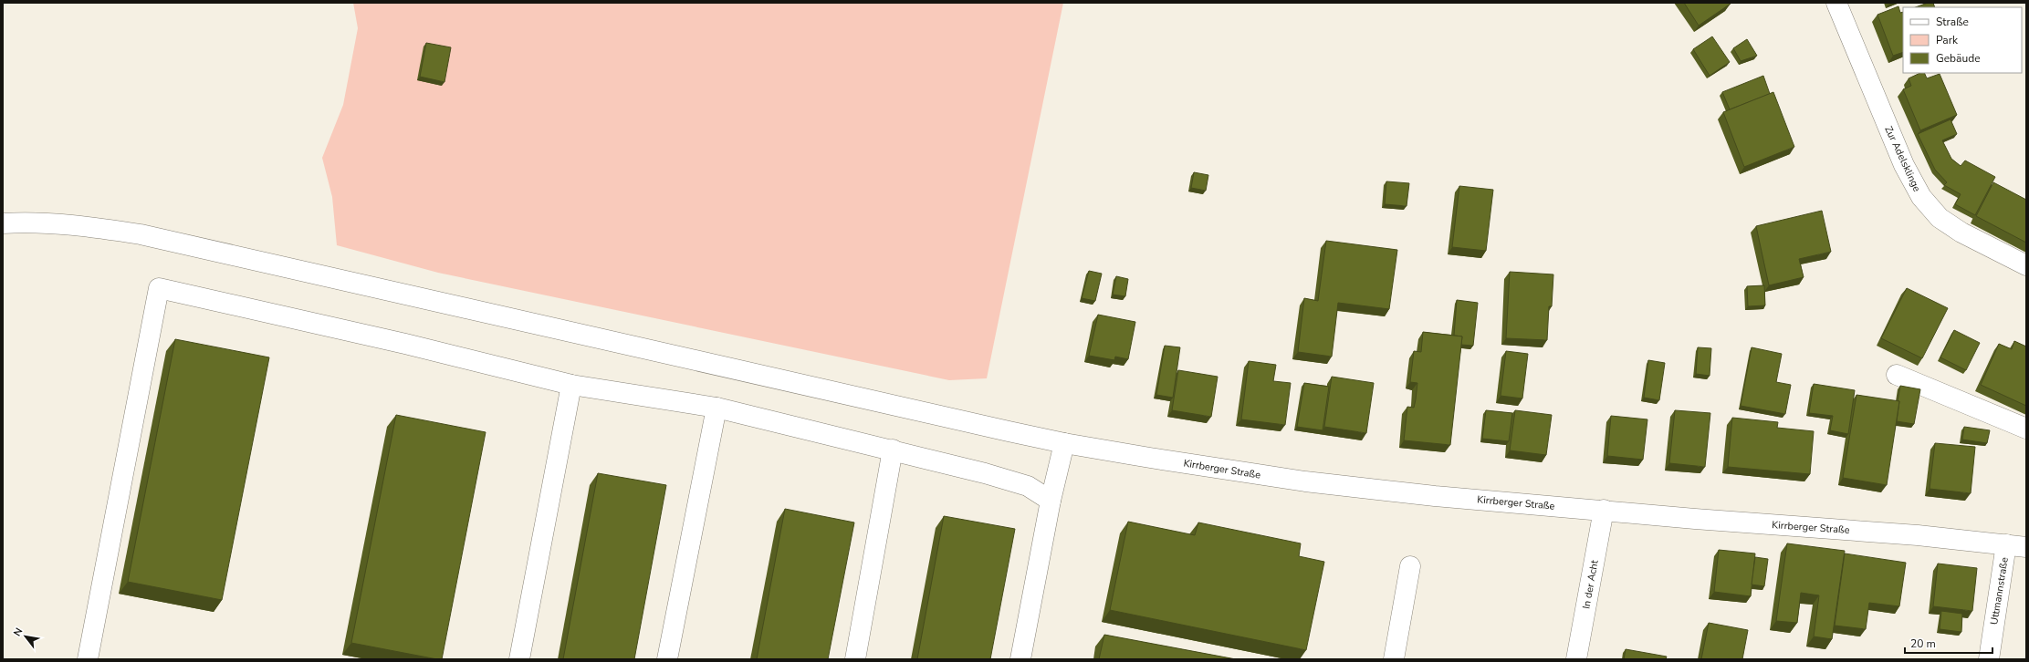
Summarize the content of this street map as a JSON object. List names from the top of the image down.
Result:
{
  "streets": {
    "street": [
      "Zur Adelsklinge",
      "Kirrberger Straße",
      "In der Acht",
      "Uttmannstraße"
    ]
  },
  "crossings": [
    ["Kirrberger Straße", "In der Acht"],
    ["Kirrberger Straße", "Uttmannstraße"]
  ],
  "legend": ["Straße", "Park", "Gebäude"],
  "scale_bar": "20 m",
  "north": "top left"
}
